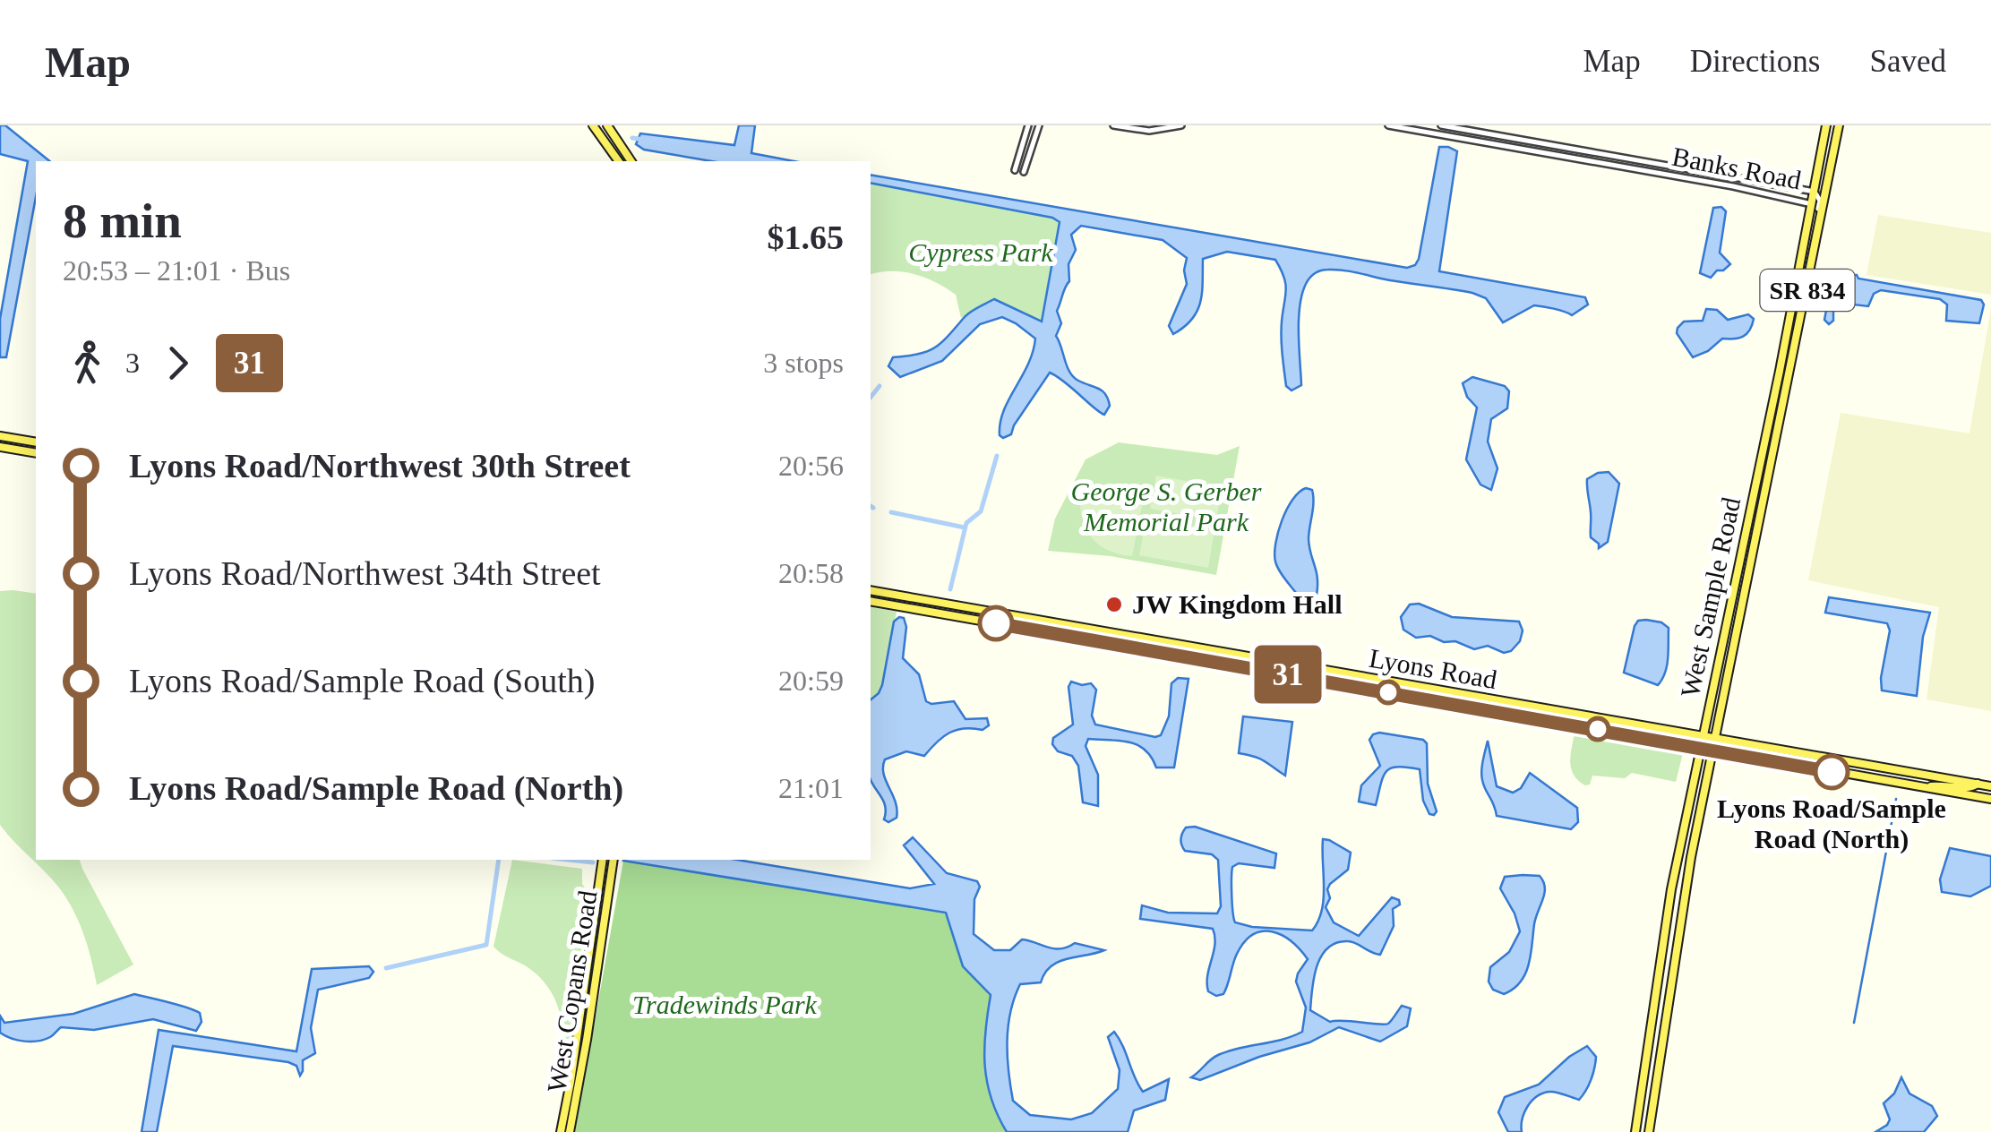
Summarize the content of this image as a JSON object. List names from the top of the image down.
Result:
{
  "streets": {
    "main road": [
      "SR 834",
      "West Sample Road",
      "Lyons Road",
      "West Copans Road"
    ],
    "street": ["Banks Road"]
  },
  "crossings": [
    ["Banks Road", "West Sample Road"],
    ["West Sample Road", "Lyons Road"]
  ],
  "parks": ["Cypress Park", "George S. Gerber Memorial Park", "Tradewinds Park"],
  "places": ["JW Kingdom Hall", "Lyons Road/Sample Road (North)"],
  "lines": ["bus line 31"],
  "page": {
    "header": "Map",
    "nav": ["Map", "Directions", "Saved"],
    "on_map": "31",
    "heading": ["8 min", "20:53 – 21:01 · Bus", "$1.65"],
    "legs": ["3", "31", "3 stops"],
    "list": [
      {
        "name": "Lyons Road/Northwest 30th Street",
        "value": "20:56"
      },
      {
        "name": "Lyons Road/Northwest 34th Street",
        "value": "20:58"
      },
      {
        "name": "Lyons Road/Sample Road (South)",
        "value": "20:59"
      },
      {
        "name": "Lyons Road/Sample Road (North)",
        "value": "21:01"
      }
    ]
  }
}
